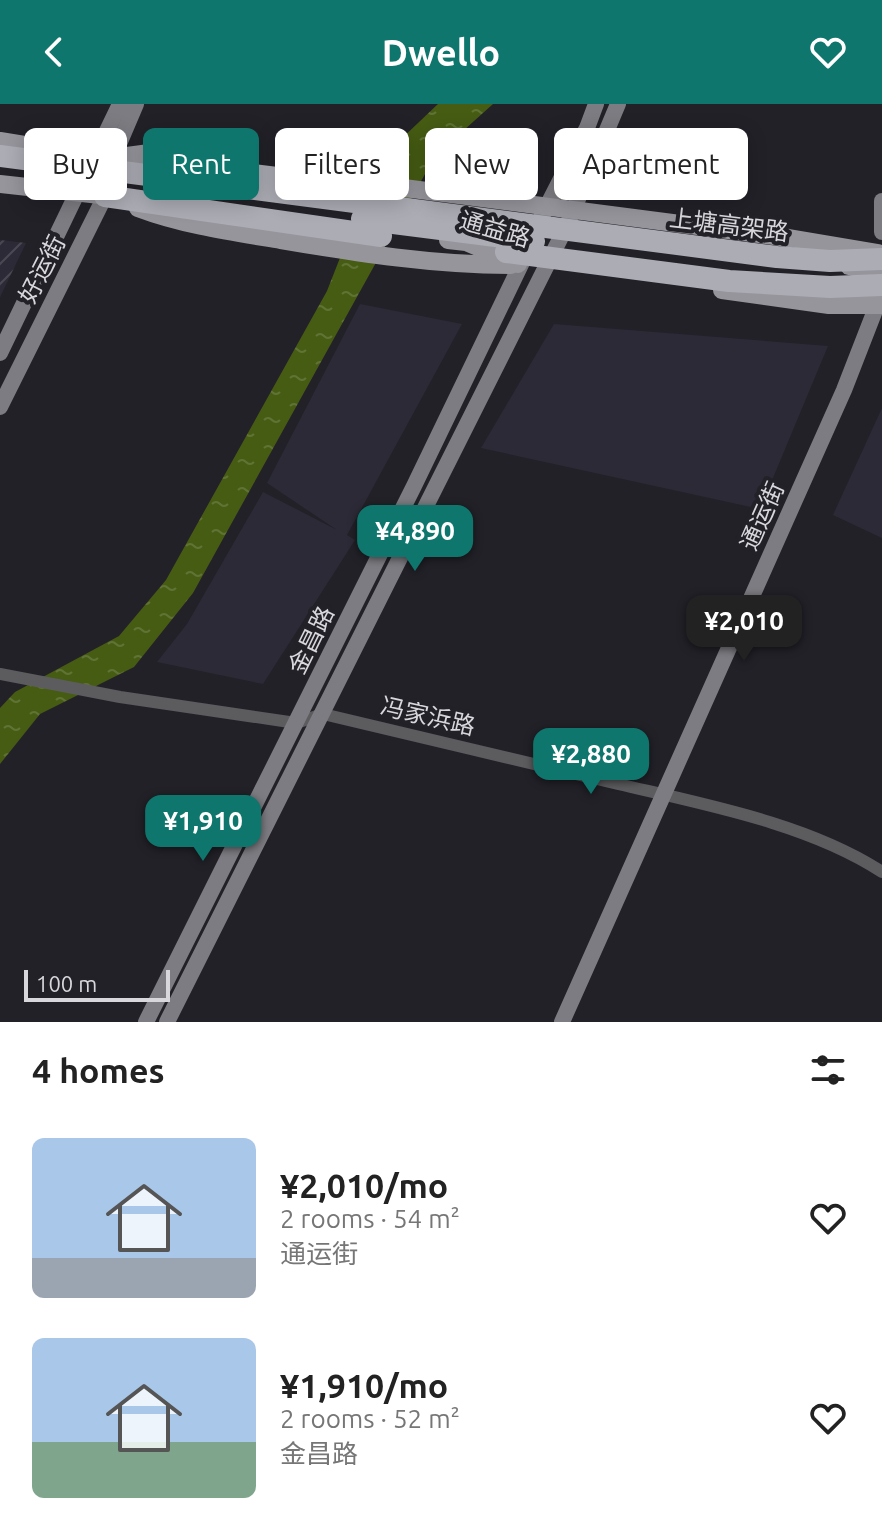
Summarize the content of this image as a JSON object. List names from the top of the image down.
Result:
{
  "streets": {
    "highway": ["上塘高架路"],
    "main road": [
      "通益路",
      "好运街",
      "通运街",
      "金昌路"
    ],
    "street": ["冯家浜路"]
  },
  "crossings": [
    ["上塘高架路", "通益路"],
    ["通益路", "通运街"],
    ["通益路", "金昌路"],
    ["通运街", "冯家浜路"],
    ["金昌路", "冯家浜路"]
  ],
  "scale_bar": "100 m",
  "page": {
    "header": "Dwello",
    "chip": [
      "Buy",
      "Rent",
      "Filters",
      "New",
      "Apartment"
    ],
    "price": [
      "¥4,890",
      "¥2,010",
      "¥2,880",
      "¥1,910"
    ],
    "scale": "100 m",
    "heading": "4 homes",
    "list": [
      {
        "name": "¥2,010/mo",
        "note": "2 rooms · 54 m² · 通运街"
      },
      {
        "name": "¥1,910/mo",
        "note": "2 rooms · 52 m² · 金昌路"
      }
    ]
  }
}
